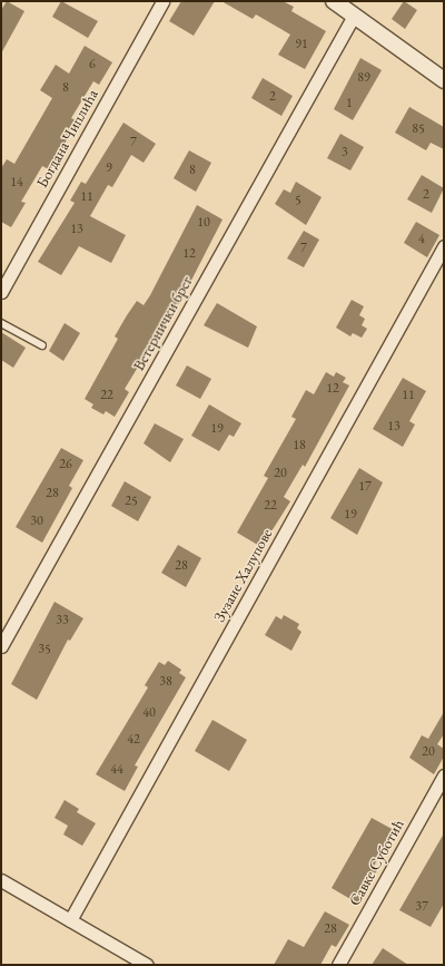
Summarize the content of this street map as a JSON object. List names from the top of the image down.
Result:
{
  "streets": {
    "street": [
      "Богдана Чиплића",
      "Ветернички брег",
      "Зузане Халупове",
      "Савке Суботић"
    ]
  },
  "house_numbers": [
    "91",
    "6",
    "89",
    "8",
    "2",
    "1",
    "85",
    "7",
    "3",
    "9",
    "8",
    "14",
    "2",
    "11",
    "5",
    "10",
    "13",
    "4",
    "7",
    "12",
    "12",
    "22",
    "11",
    "13",
    "19",
    "18",
    "26",
    "20",
    "17",
    "28",
    "25",
    "22",
    "19",
    "30",
    "28",
    "33",
    "35",
    "38",
    "40",
    "42",
    "20",
    "44",
    "37",
    "28"
  ]
}
